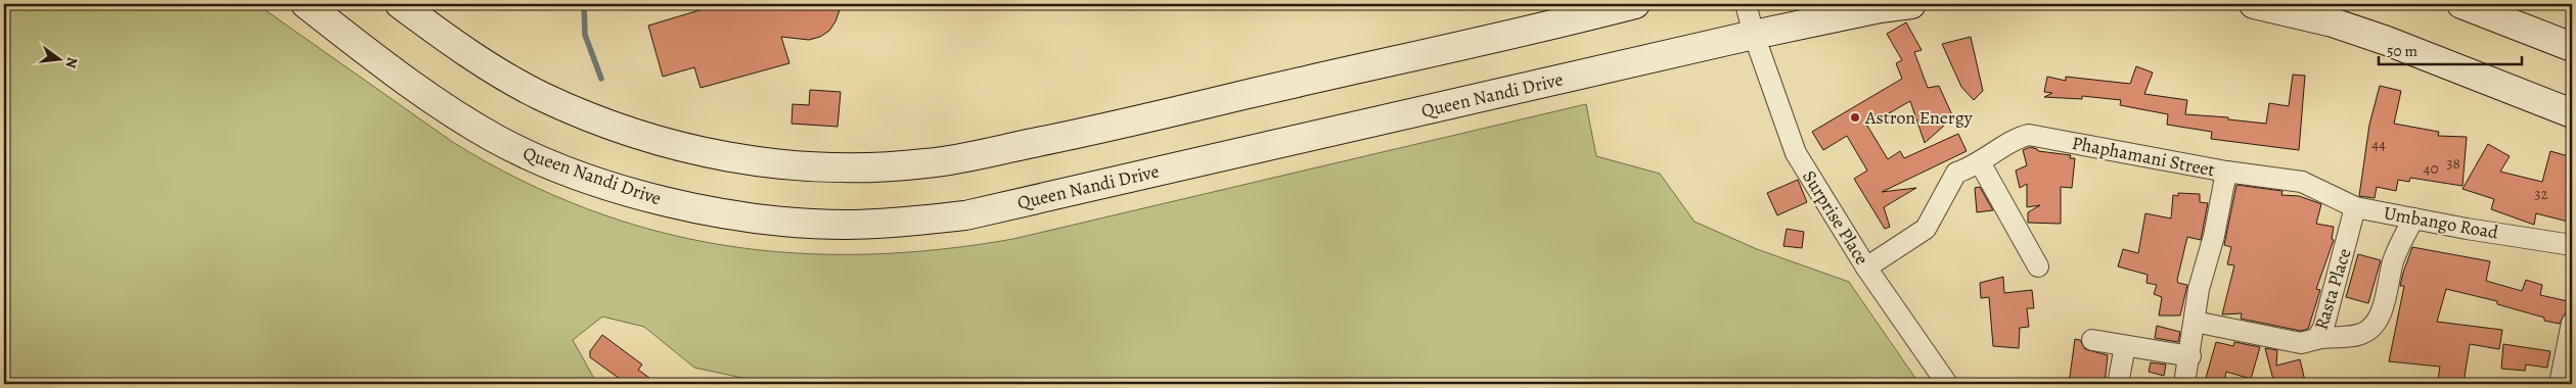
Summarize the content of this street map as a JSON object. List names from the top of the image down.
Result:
{
  "streets": {
    "main road": ["Queen Nandi Drive"],
    "street": [
      "Phaphamani Street",
      "Surprise Place",
      "Umbango Road",
      "Rasta Place"
    ]
  },
  "crossings": [
    ["Queen Nandi Drive", "Surprise Place"],
    ["Phaphamani Street", "Surprise Place"],
    ["Phaphamani Street", "Umbango Road"],
    ["Umbango Road", "Rasta Place"]
  ],
  "places": ["Astron Energy"],
  "house_numbers": [
    "44",
    "38",
    "40",
    "32"
  ],
  "scale_bar": "50 m",
  "north": "right"
}
